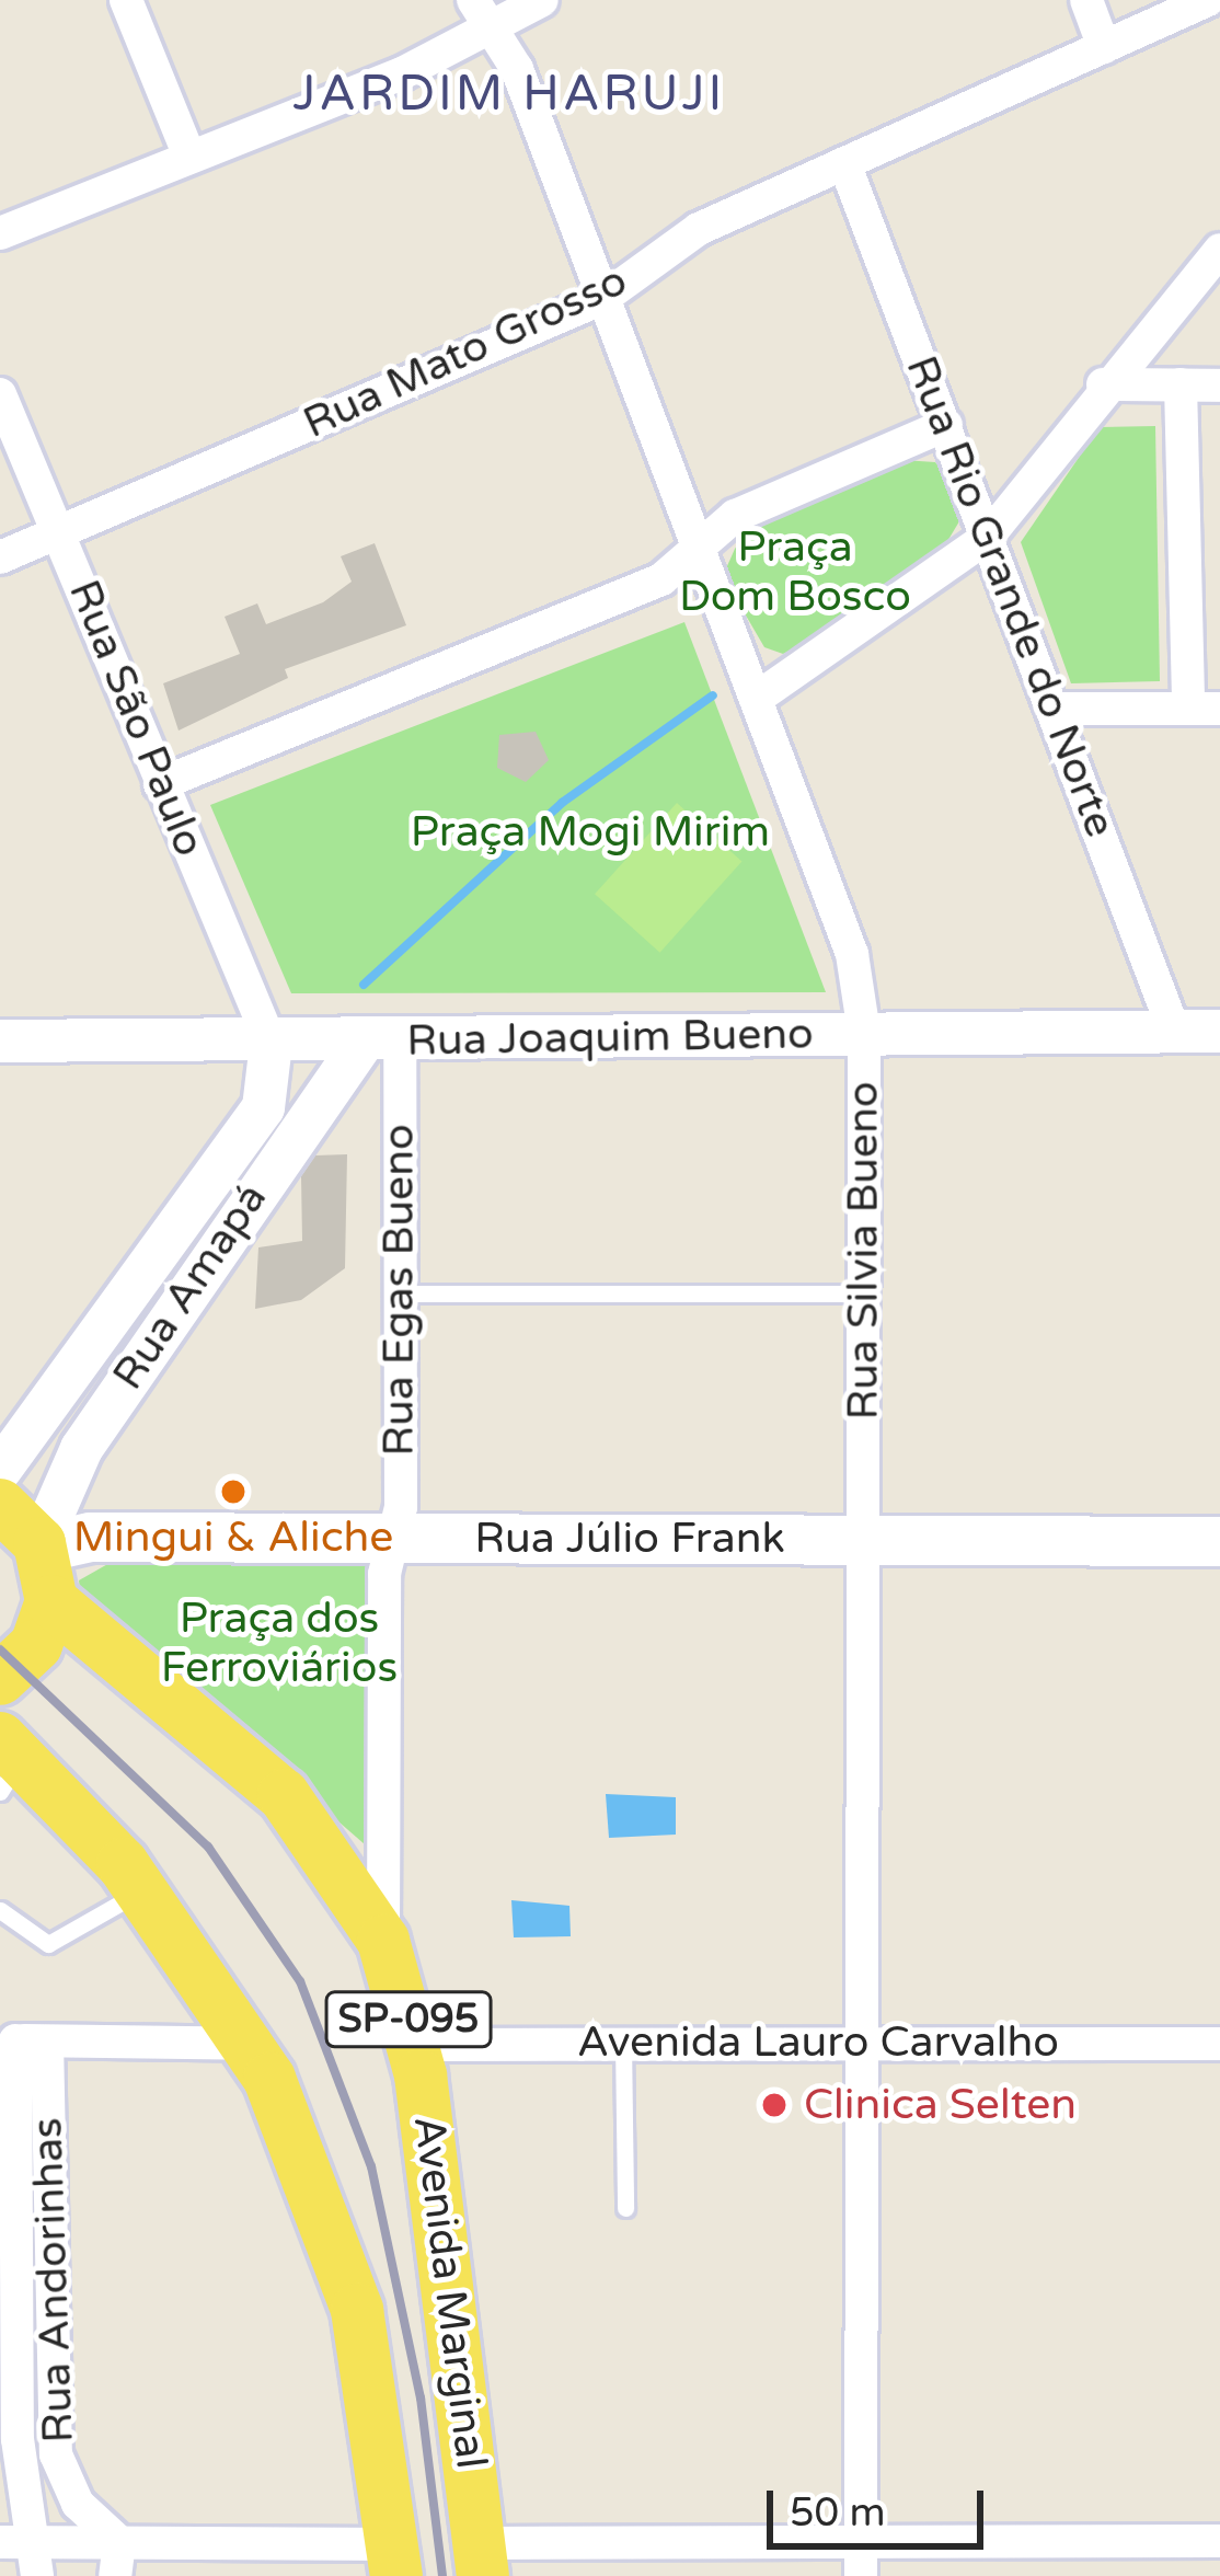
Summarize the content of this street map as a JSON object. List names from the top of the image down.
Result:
{
  "streets": {
    "main road": ["Rua Júlio Frank", "SP-095", "Avenida Marginal"],
    "street": [
      "Rua Mato Grosso",
      "Rua Rio Grande do Norte",
      "Rua São Paulo",
      "Rua Joaquim Bueno",
      "Rua Silvia Bueno",
      "Rua Amapá",
      "Rua Egas Bueno",
      "Avenida Lauro Carvalho",
      "Rua Andorinhas"
    ]
  },
  "crossings": [
    ["Rua Mato Grosso", "Rua Rio Grande do Norte"],
    ["Rua Mato Grosso", "Rua São Paulo"],
    ["Rua Mato Grosso", "Rua Silvia Bueno"],
    ["Rua Rio Grande do Norte", "Rua Joaquim Bueno"],
    ["Rua São Paulo", "Rua Joaquim Bueno"],
    ["Rua São Paulo", "Rua Amapá"],
    ["Rua Joaquim Bueno", "Rua Silvia Bueno"],
    ["Rua Joaquim Bueno", "Rua Amapá"],
    ["Rua Joaquim Bueno", "Rua Egas Bueno"],
    ["Rua Silvia Bueno", "Rua Júlio Frank"],
    ["Rua Silvia Bueno", "Avenida Lauro Carvalho"],
    ["Rua Amapá", "Rua Egas Bueno"],
    ["Rua Amapá", "Rua Júlio Frank"],
    ["Rua Egas Bueno", "Rua Júlio Frank"],
    ["Rua Egas Bueno", "Avenida Marginal"],
    ["Avenida Lauro Carvalho", "Avenida Marginal"]
  ],
  "districts": ["JARDIM HARUJI"],
  "parks": ["Praça Dom Bosco", "Praça Mogi Mirim", "Praça dos Ferroviários"],
  "places": ["Mingui & Aliche", "Clinica Selten"],
  "scale_bar": "50 m"
}
